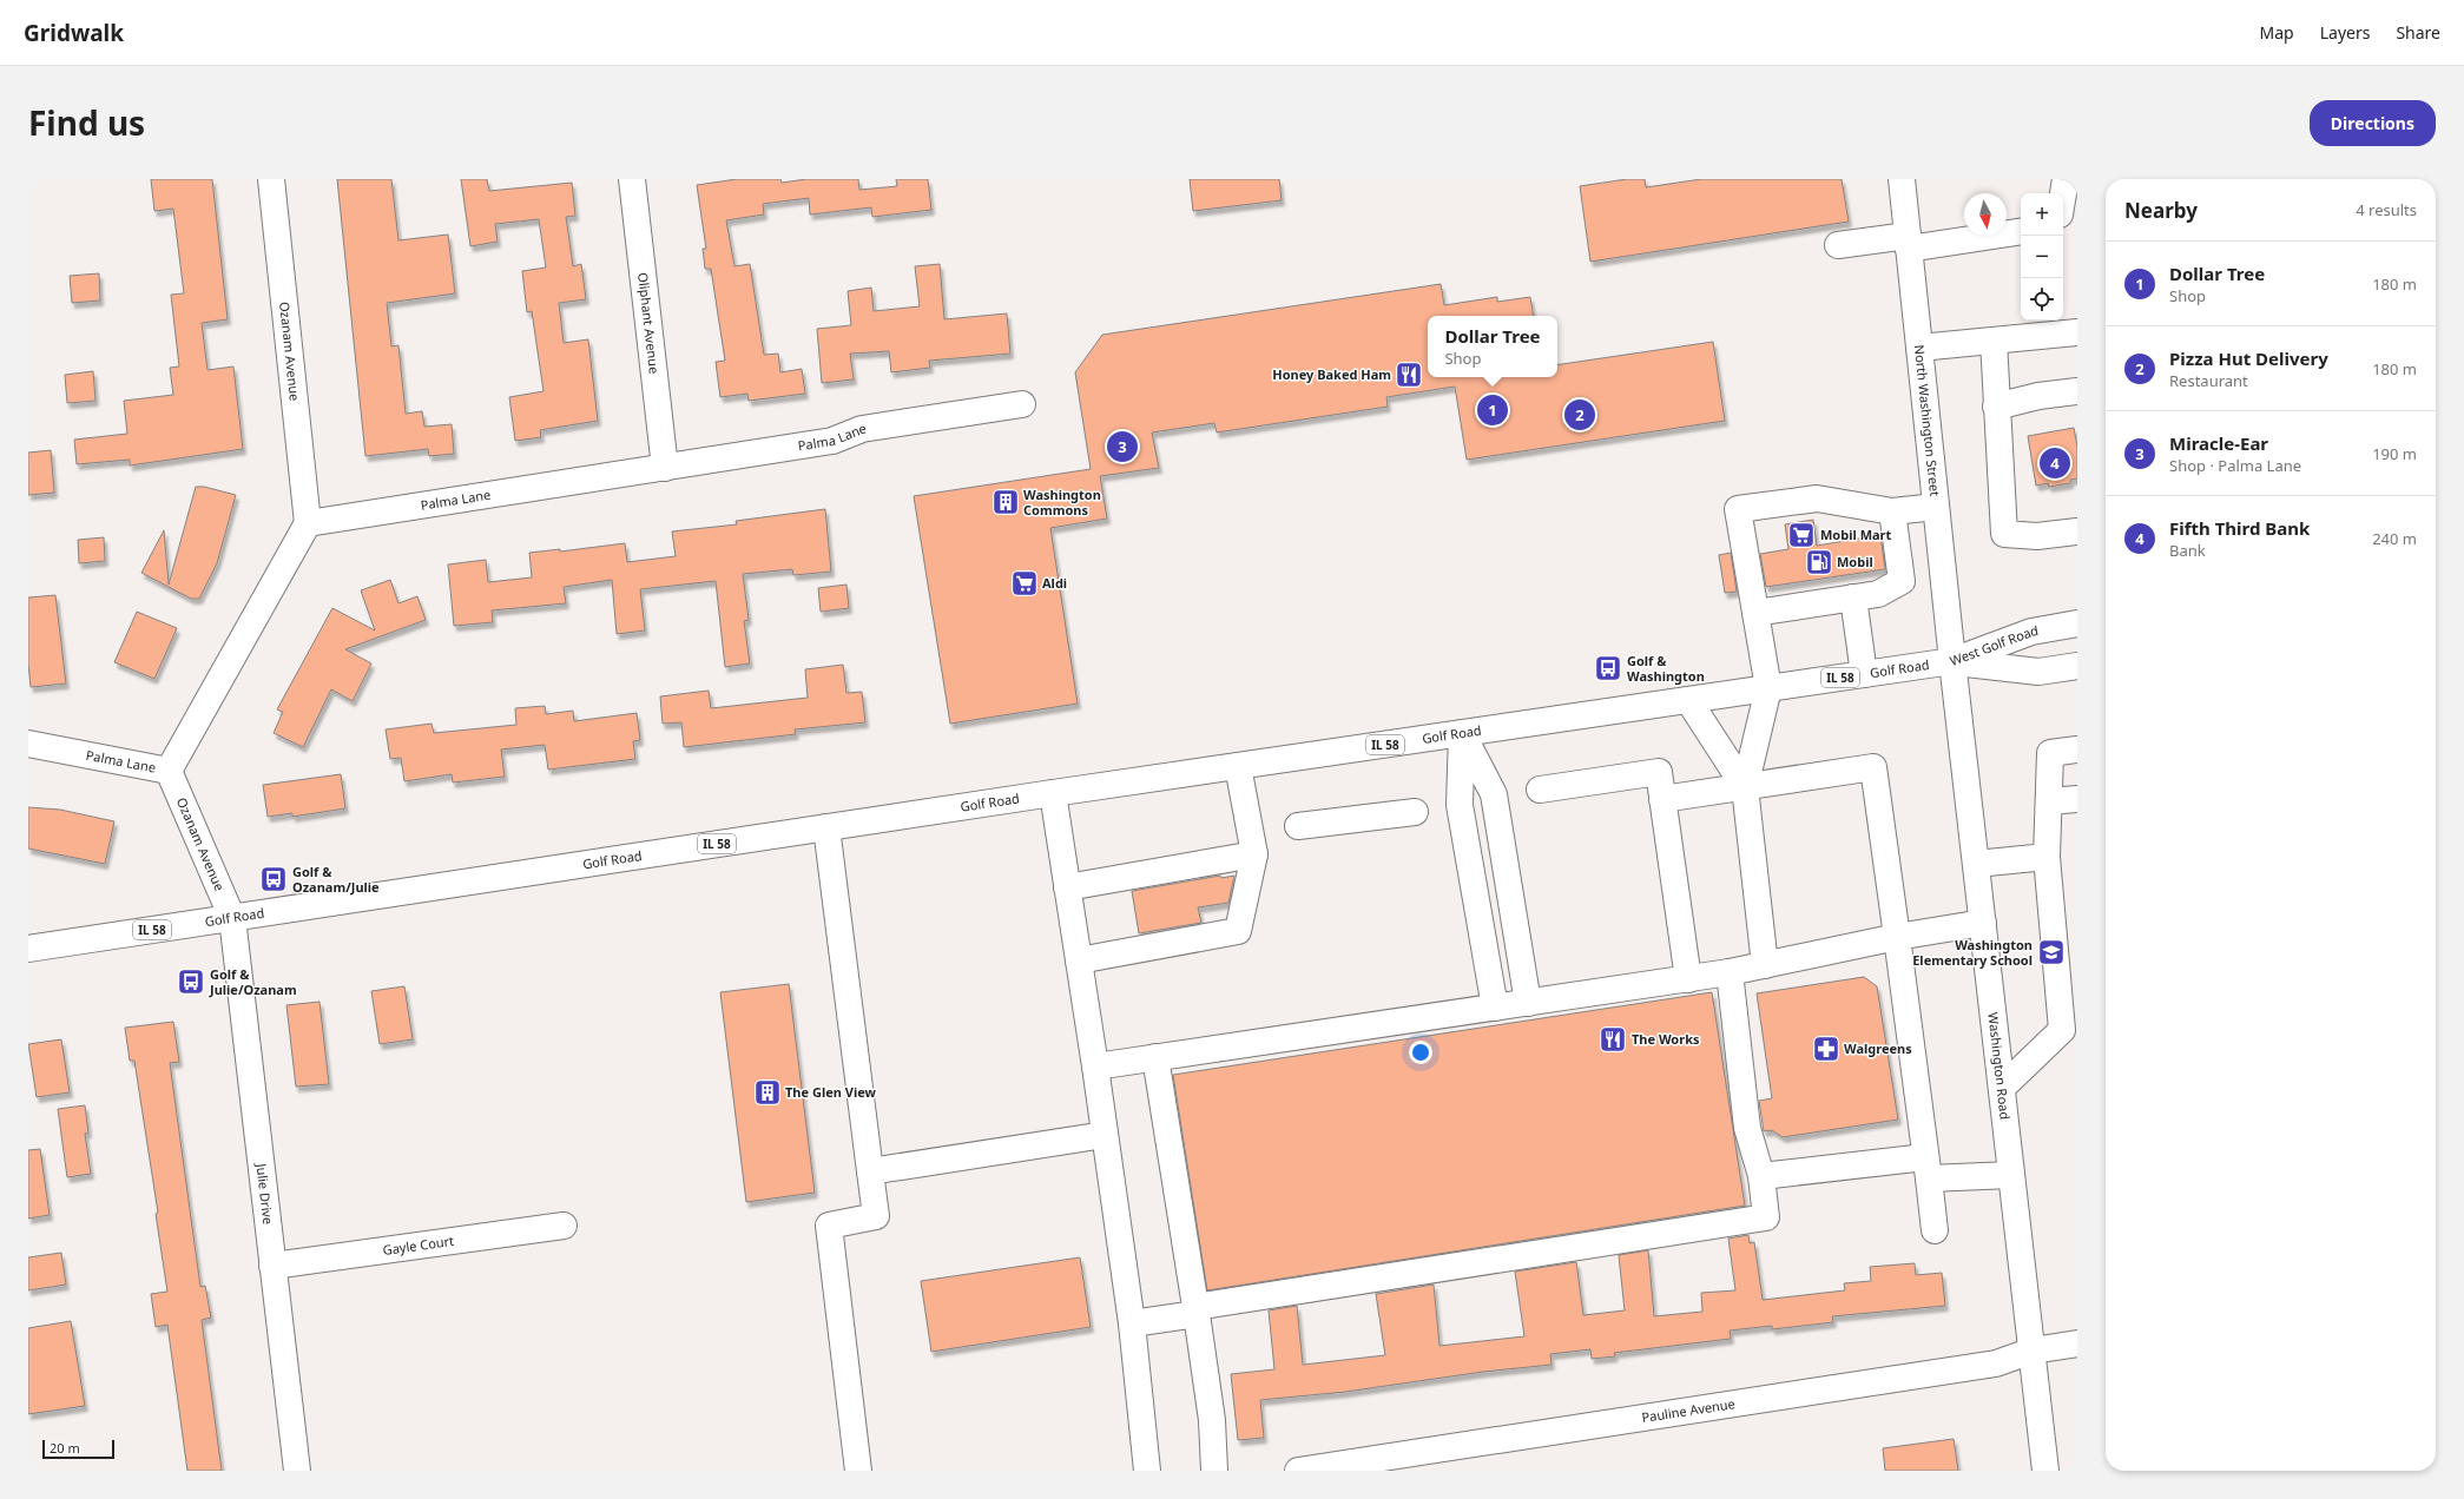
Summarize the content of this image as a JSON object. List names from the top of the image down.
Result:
{
  "streets": {
    "street": [
      "Oliphant Avenue",
      "Ozanam Avenue",
      "North Washington Street",
      "Palma Lane",
      "West Golf Road",
      "Golf Road",
      "IL 58",
      "Washington Road",
      "Julie Drive",
      "Gayle Court",
      "Pauline Avenue"
    ]
  },
  "crossings": [
    ["Oliphant Avenue", "Palma Lane"],
    ["Ozanam Avenue", "Palma Lane"],
    ["Ozanam Avenue", "Golf Road"],
    ["Ozanam Avenue", "Julie Drive"],
    ["North Washington Street", "West Golf Road"],
    ["North Washington Street", "Golf Road"],
    ["North Washington Street", "Washington Road"],
    ["West Golf Road", "Golf Road"],
    ["West Golf Road", "Washington Road"],
    ["Golf Road", "Washington Road"],
    ["Golf Road", "Julie Drive"],
    ["Washington Road", "Pauline Avenue"],
    ["Julie Drive", "Gayle Court"]
  ],
  "places": {
    "restaurant": ["Honey Baked Ham", "The Works"],
    "building": ["Washington Commons", "The Glen View"],
    "supermarket": ["Mobil Mart", "Aldi"],
    "fuel station": ["Mobil"],
    "bus stop": ["Golf & Washington", "Golf & Ozanam/Julie", "Golf & Julie/Ozanam"],
    "school or university": ["Washington Elementary School"],
    "pharmacy": ["Walgreens"]
  },
  "scale_bar": "20 m",
  "north": "bottom",
  "page": {
    "header": "Gridwalk",
    "nav": ["Map", "Layers", "Share"],
    "title": "Find us",
    "buttons": "Directions",
    "heading": ["Nearby", "4 results"],
    "map_buttons": ["+", "−"],
    "list": [
      {
        "mark": "1",
        "name": "Dollar Tree",
        "note": "Shop",
        "value": "180 m"
      },
      {
        "mark": "2",
        "name": "Pizza Hut Delivery",
        "note": "Restaurant",
        "value": "180 m"
      },
      {
        "mark": "3",
        "name": "Miracle-Ear",
        "note": "Shop · Palma Lane",
        "value": "190 m"
      },
      {
        "mark": "4",
        "name": "Fifth Third Bank",
        "note": "Bank",
        "value": "240 m"
      }
    ],
    "popup": ["Dollar Tree", "Shop"],
    "pins": [
      "1",
      "2",
      "3",
      "4"
    ],
    "scale": "20 m"
  }
}
